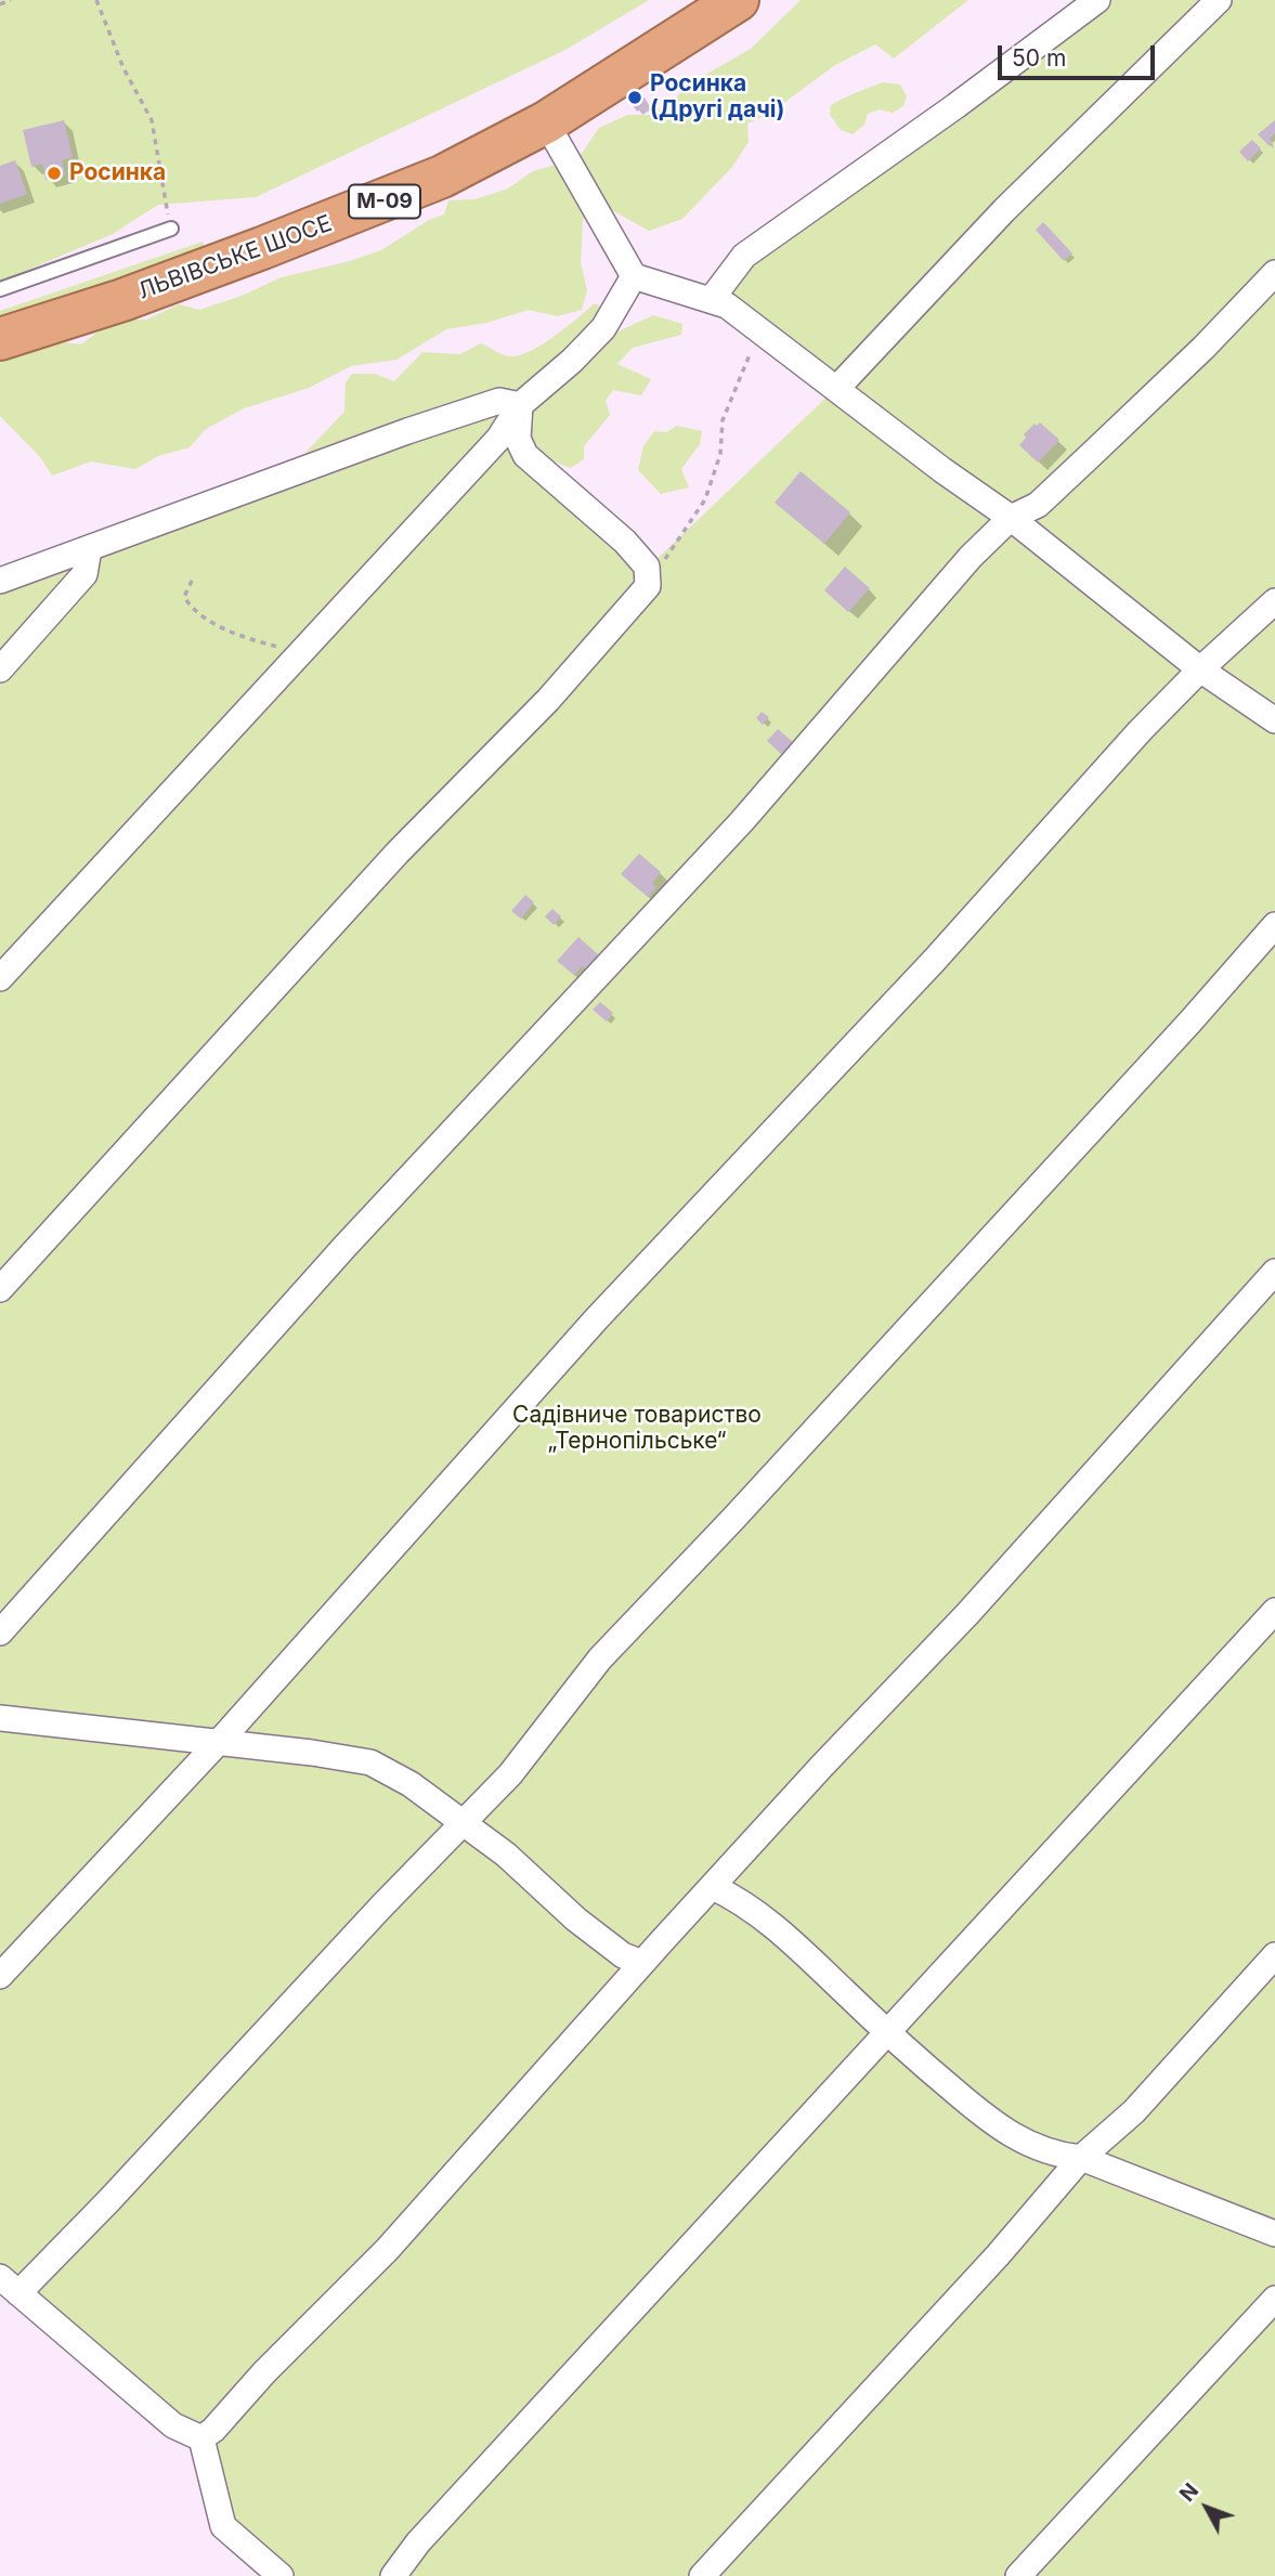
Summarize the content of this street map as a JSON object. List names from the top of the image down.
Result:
{
  "streets": {
    "highway": ["М-09", "ЛЬВІВСЬКЕ ШОСЕ"]
  },
  "parks": ["Садівниче товариство „Тернопільське“"],
  "places": ["Росинка (Другі дачі)", "Росинка"],
  "scale_bar": "50 m",
  "north": "top left"
}
